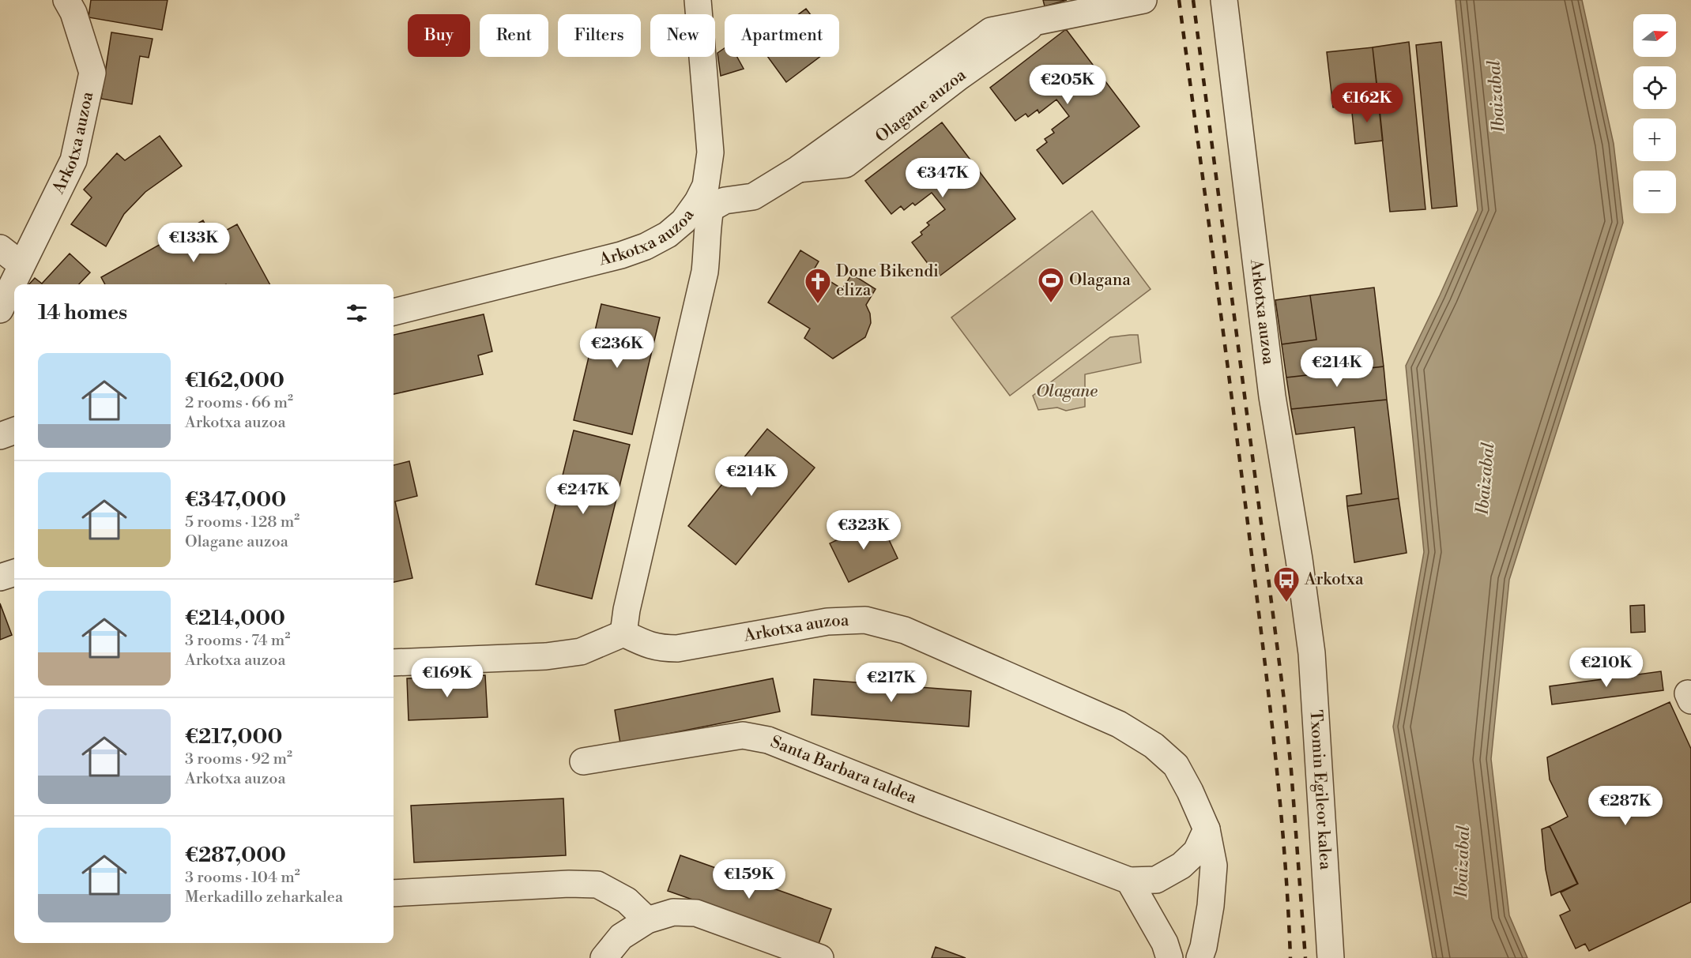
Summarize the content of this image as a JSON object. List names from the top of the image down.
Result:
{
  "streets": {
    "street": ["Arkotxa auzoa", "Santa Barbara taldea", "Txomin Egileor kalea"]
  },
  "crossings": [
    ["Arkotxa auzoa", "Txomin Egileor kalea"]
  ],
  "water": ["Ibaizabal"],
  "parks": ["Olagane"],
  "places": {
    "sports": ["Olagana"],
    "church": ["Done Bikendi eliza"],
    "bus stop": ["Arkotxa"]
  },
  "north": "right",
  "page": {
    "map_buttons": ["+", "−"],
    "chip": [
      "Buy",
      "Rent",
      "Filters",
      "New",
      "Apartment"
    ],
    "price": [
      "€205K",
      "€162K",
      "€347K",
      "€133K",
      "€236K",
      "€214K",
      "€214K",
      "€247K",
      "€323K",
      "€210K",
      "€169K",
      "€217K",
      "€287K",
      "€159K"
    ],
    "heading": "14 homes",
    "list": [
      {
        "name": "€162,000",
        "note": "2 rooms · 66 m² · Arkotxa auzoa"
      },
      {
        "name": "€347,000",
        "note": "5 rooms · 128 m² · Olagane auzoa"
      },
      {
        "name": "€214,000",
        "note": "3 rooms · 74 m² · Arkotxa auzoa"
      },
      {
        "name": "€217,000",
        "note": "3 rooms · 92 m² · Arkotxa auzoa"
      },
      {
        "name": "€287,000",
        "note": "3 rooms · 104 m² · Merkadillo zeharkalea"
      }
    ]
  }
}
